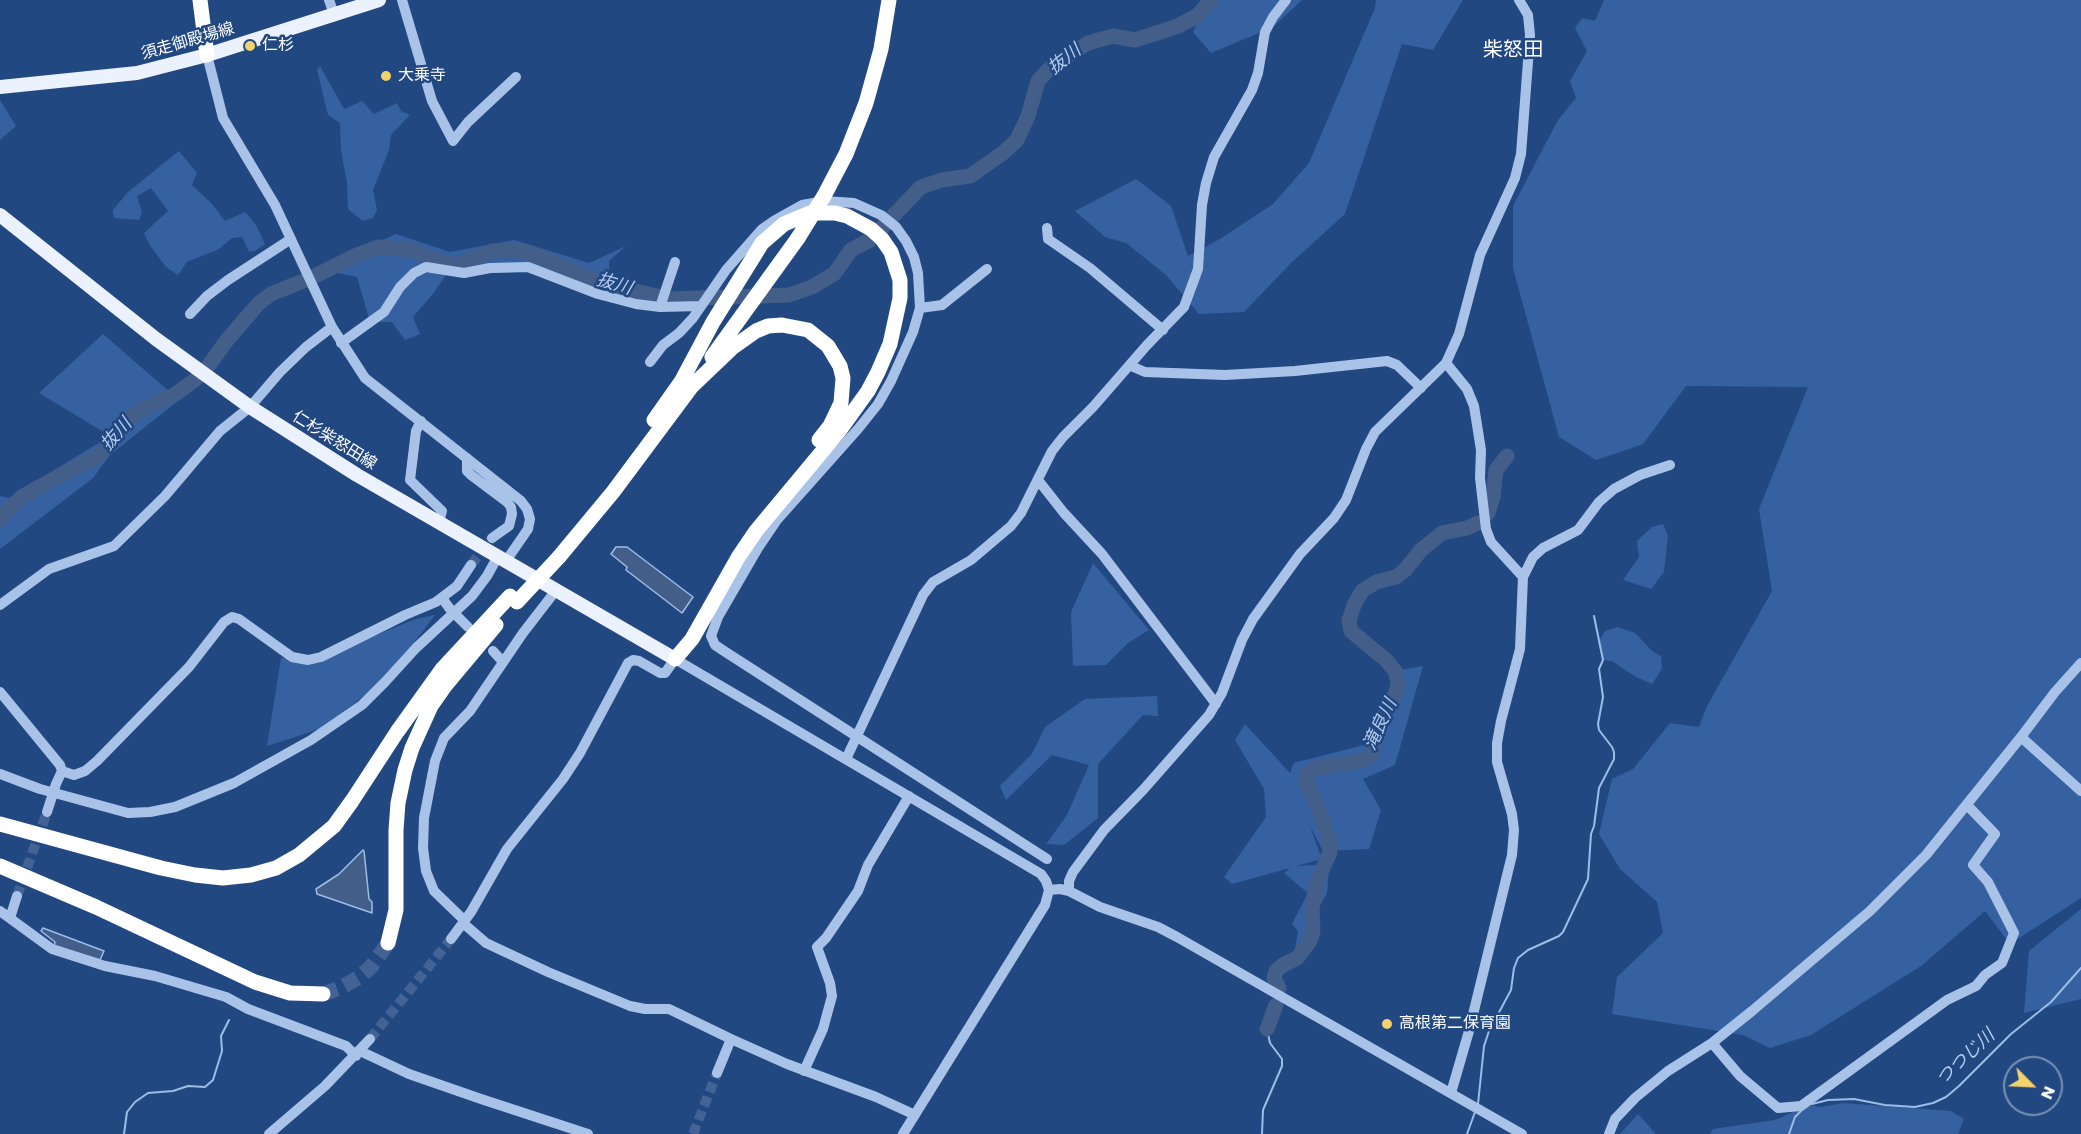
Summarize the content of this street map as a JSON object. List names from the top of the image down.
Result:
{
  "streets": {
    "main road": ["須走御殿場線", "仁杉柴怒田線"]
  },
  "districts": ["柴怒田"],
  "water": ["抜川", "滝良川", "つつじ川"],
  "places": ["仁杉", "大乗寺", "高根第二保育園"],
  "north": "bottom right"
}
